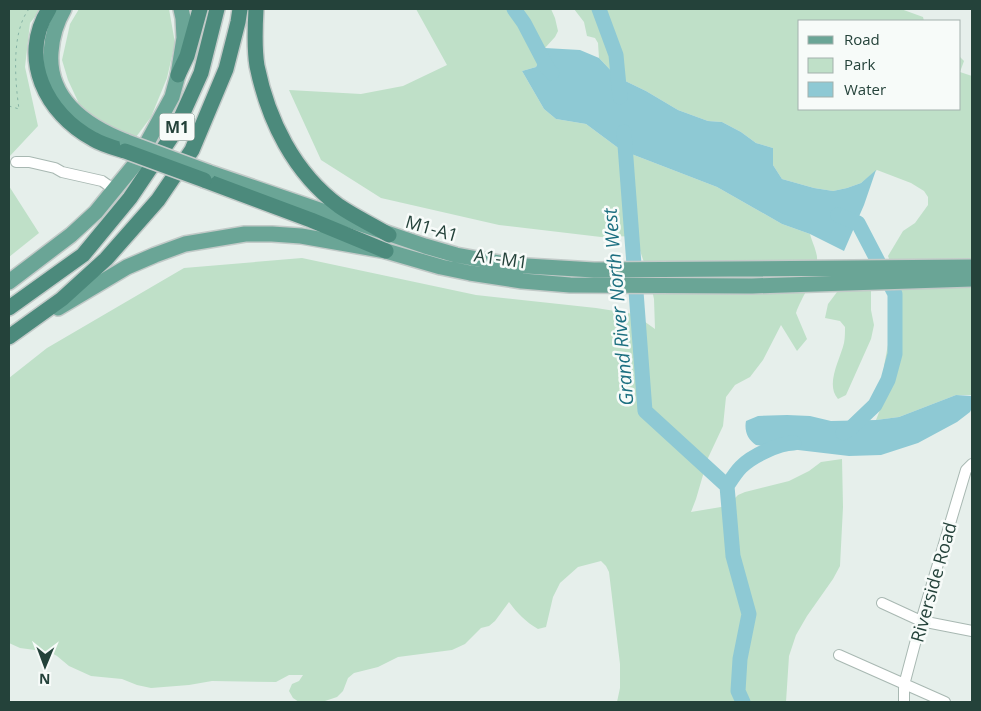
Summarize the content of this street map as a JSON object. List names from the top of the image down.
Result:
{
  "streets": {
    "highway": ["M1"],
    "main road": ["M1-A1", "A1-M1"],
    "street": ["Riverside Road"]
  },
  "crossings": [
    ["M1-A1", "A1-M1"]
  ],
  "water": ["Grand River North West"],
  "legend": ["Road", "Park", "Water"],
  "north": "bottom"
}
